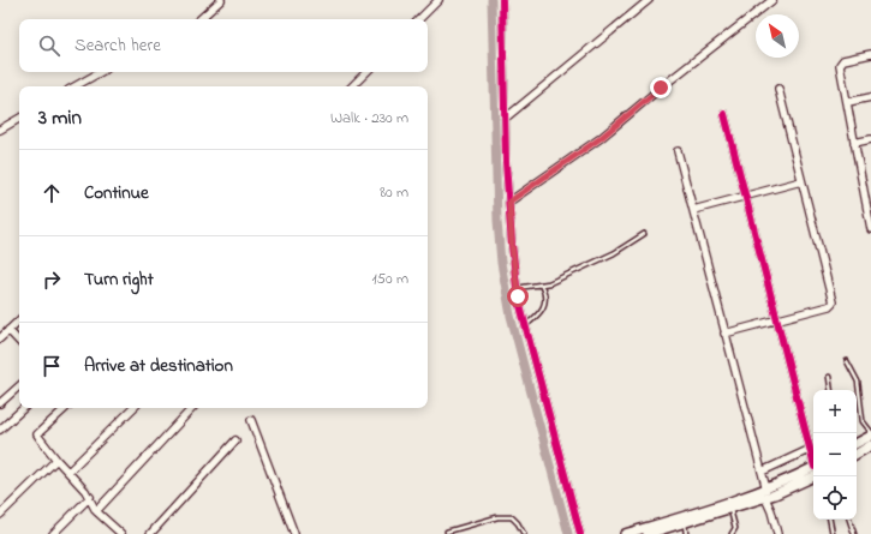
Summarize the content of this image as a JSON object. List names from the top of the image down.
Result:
{
  "north": "top left",
  "page": {
    "search": "Search here",
    "heading": ["3 min", "Walk · 230 m"],
    "list": [
      ["Continue", "80 m"],
      ["Turn right", "150 m"],
      "Arrive at destination"
    ],
    "map_buttons": ["+", "−"]
  }
}
